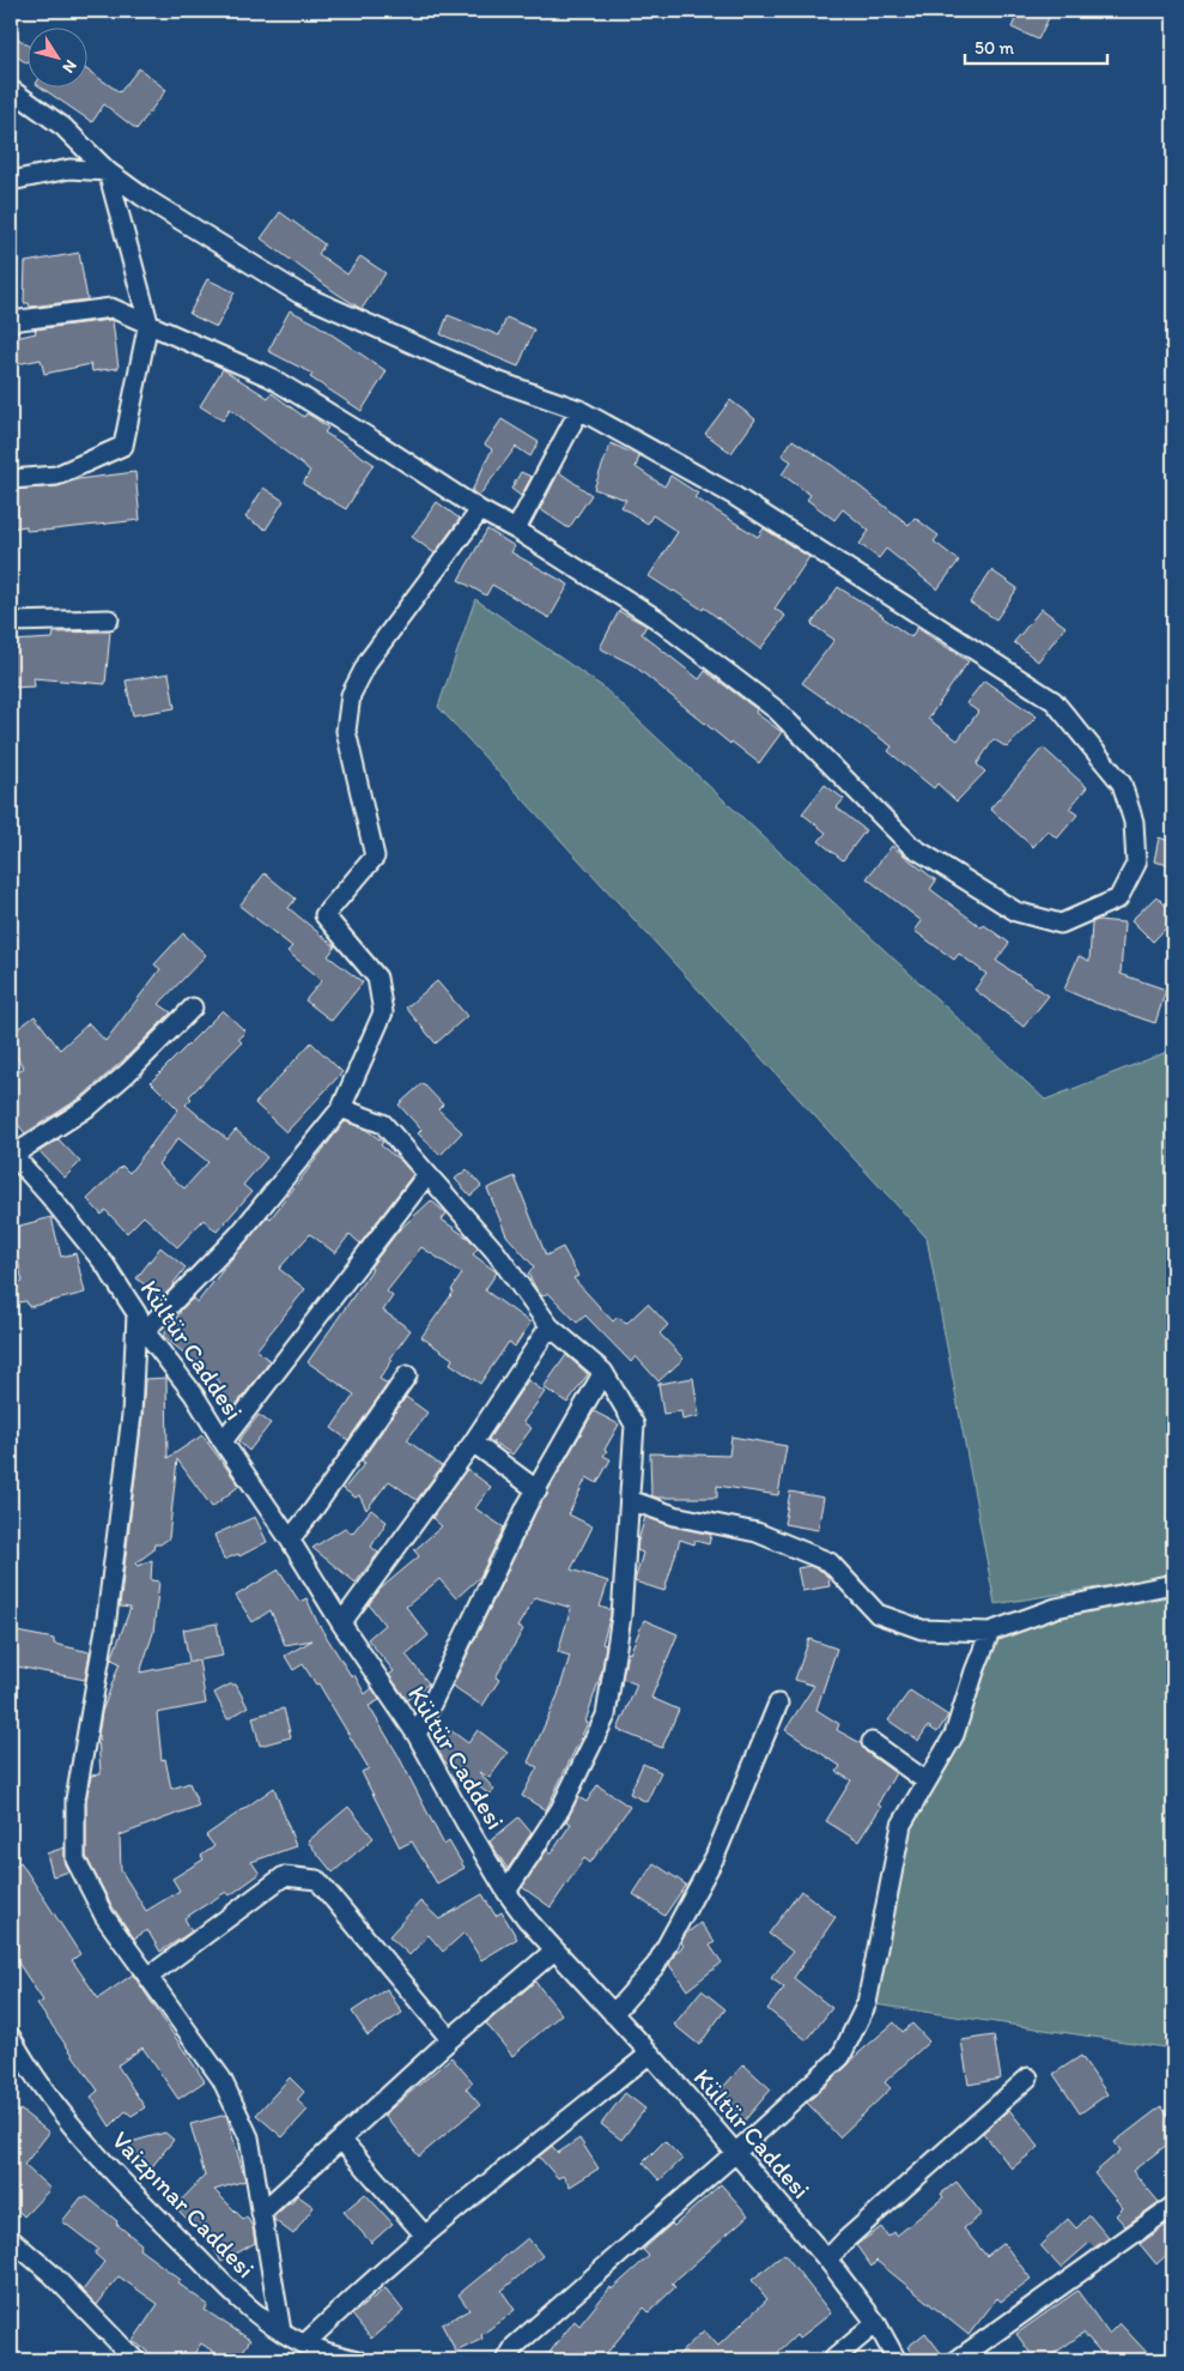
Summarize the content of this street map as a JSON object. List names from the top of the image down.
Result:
{
  "streets": {
    "street": ["Kültür Caddesi", "Vaizpınar Caddesi"]
  },
  "scale_bar": "50 m",
  "north": "bottom right"
}
